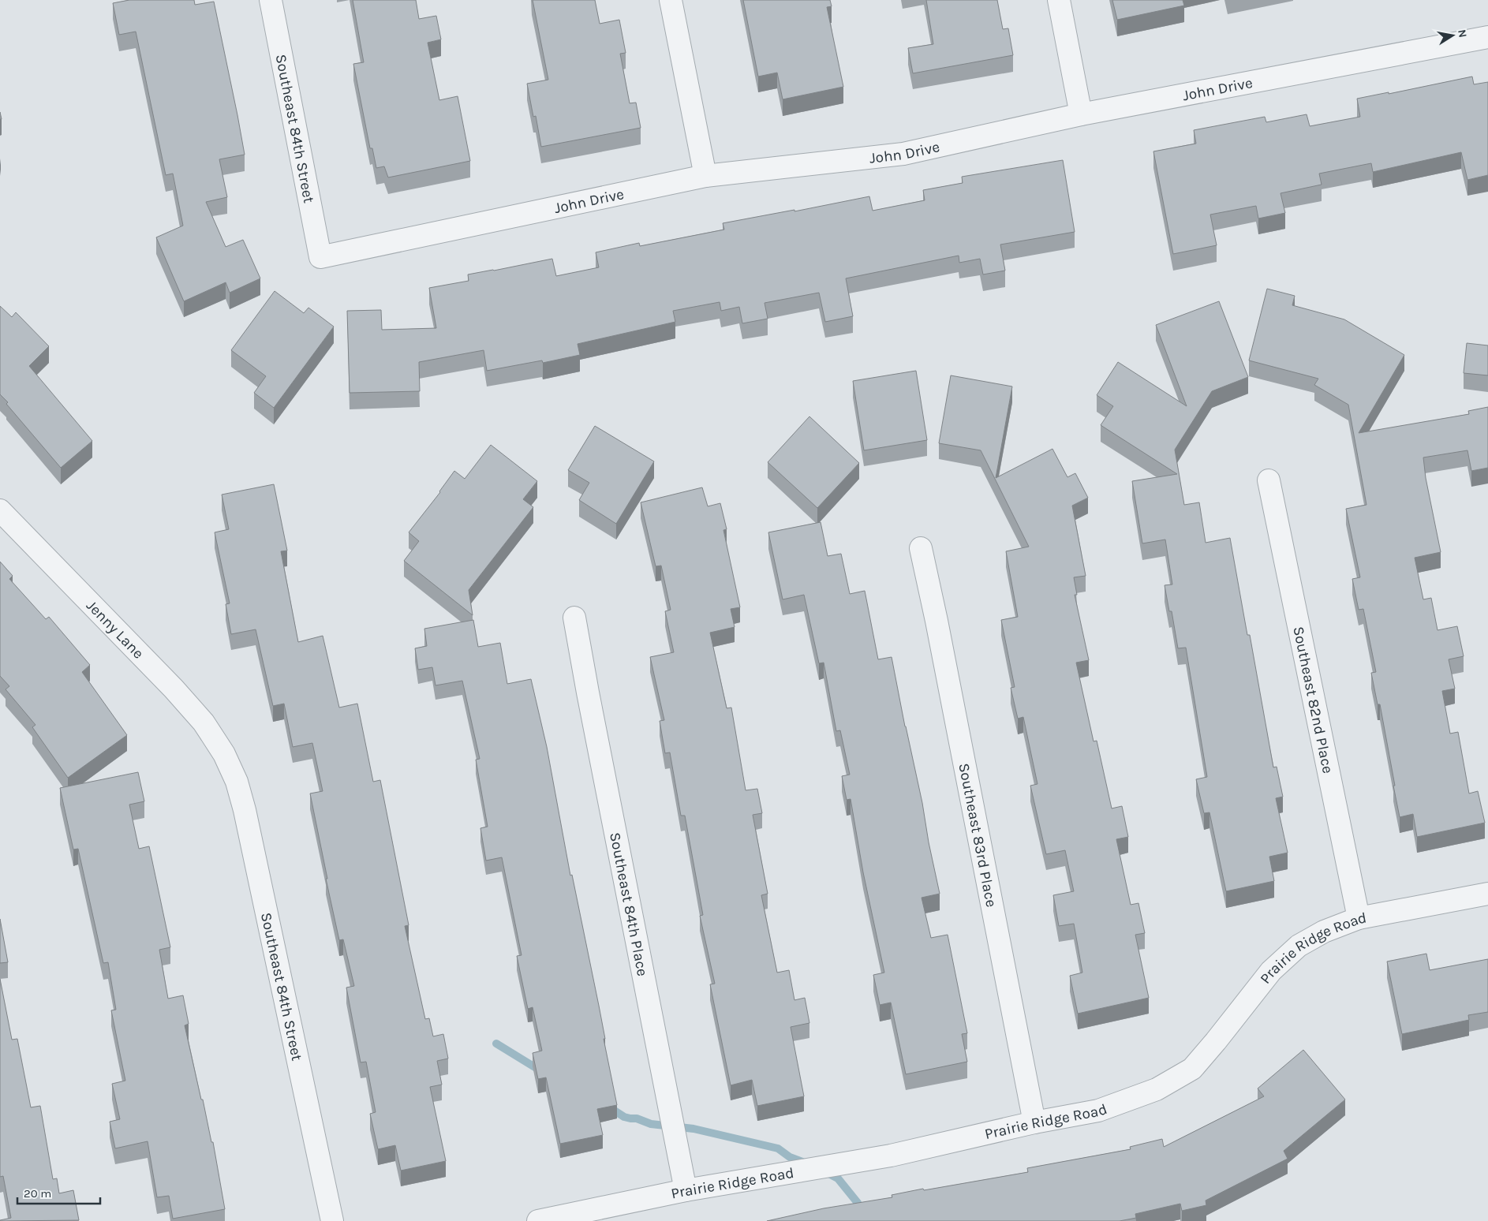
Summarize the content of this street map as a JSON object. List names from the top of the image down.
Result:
{
  "streets": {
    "street": [
      "John Drive",
      "Southeast 84th Street",
      "Jenny Lane",
      "Southeast 82nd Place",
      "Southeast 83rd Place",
      "Southeast 84th Place",
      "Prairie Ridge Road"
    ]
  },
  "crossings": [
    ["John Drive", "Southeast 84th Street"],
    ["Southeast 84th Street", "Jenny Lane"],
    ["Southeast 82nd Place", "Prairie Ridge Road"],
    ["Southeast 83rd Place", "Prairie Ridge Road"],
    ["Southeast 84th Place", "Prairie Ridge Road"]
  ],
  "scale_bar": "20 m",
  "north": "right"
}
